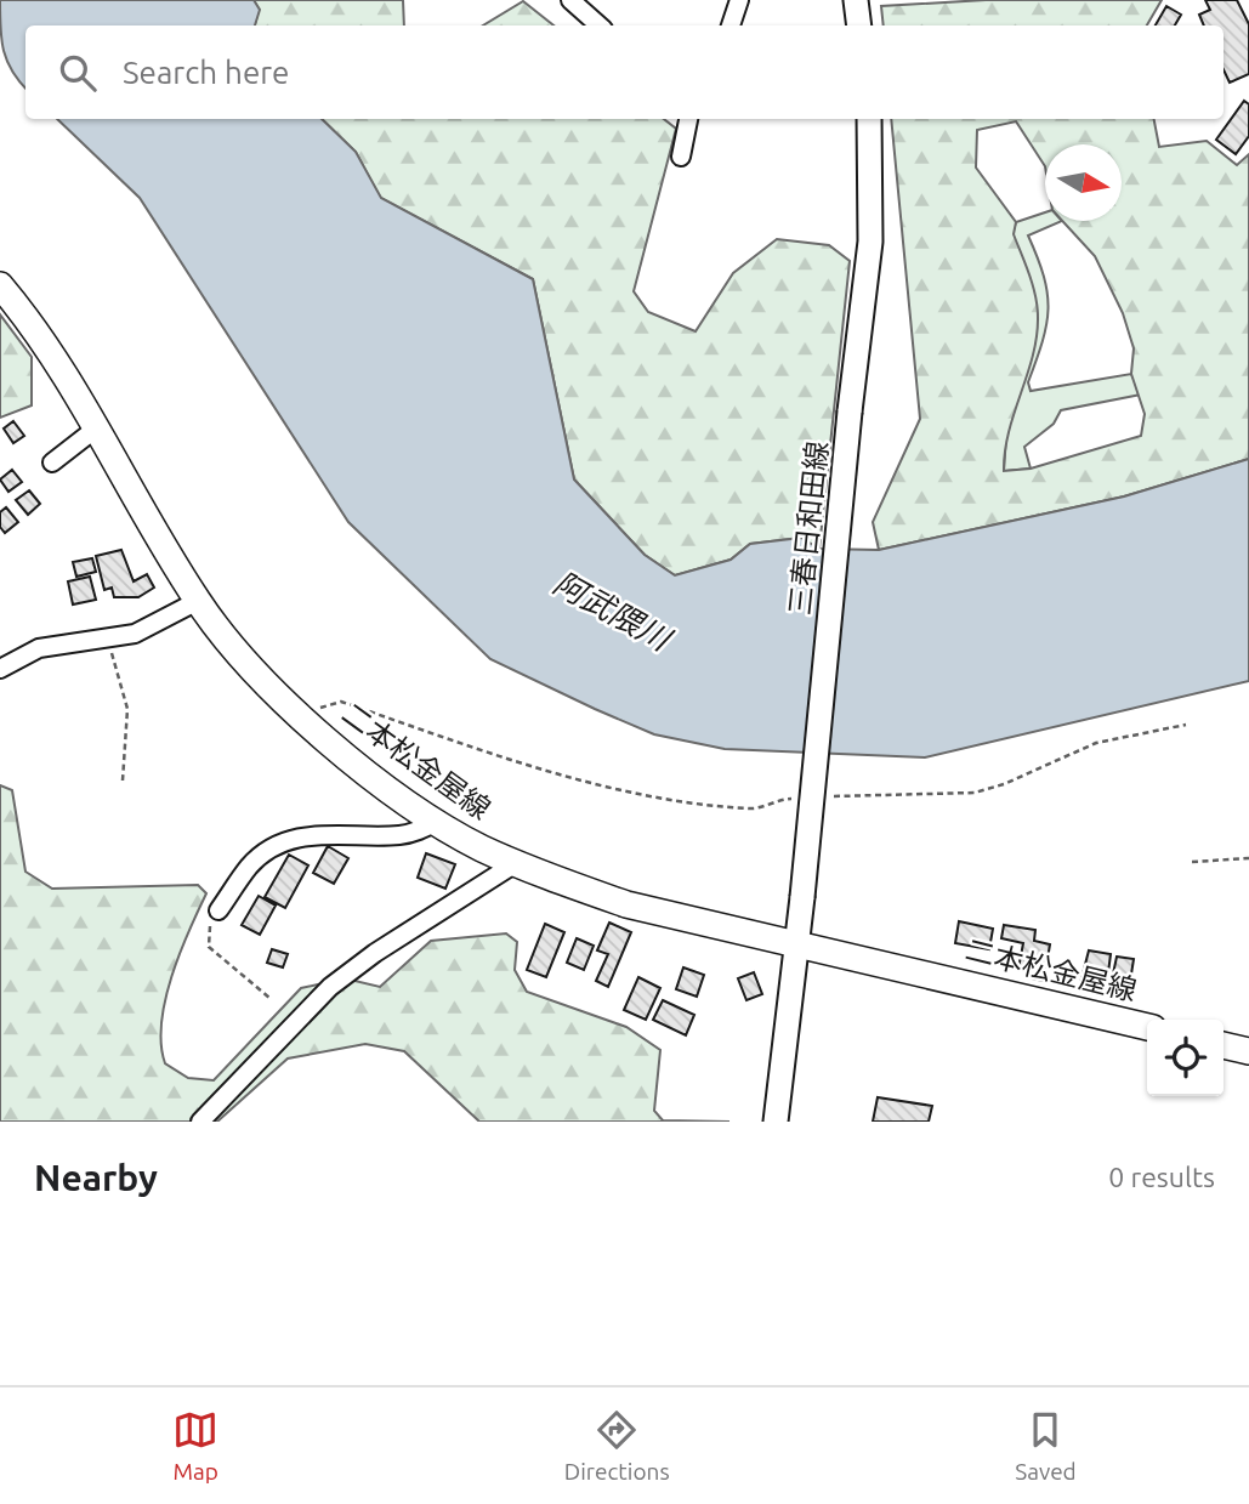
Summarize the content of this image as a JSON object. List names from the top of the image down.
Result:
{
  "streets": {
    "main road": ["三春日和田線", "二本松金屋線"]
  },
  "crossings": [
    ["三春日和田線", "二本松金屋線"]
  ],
  "water": ["阿武隈川"],
  "north": "right",
  "page": {
    "search": "Search here",
    "heading": ["Nearby", "0 results"],
    "nav": ["Map", "Directions", "Saved"]
  }
}
